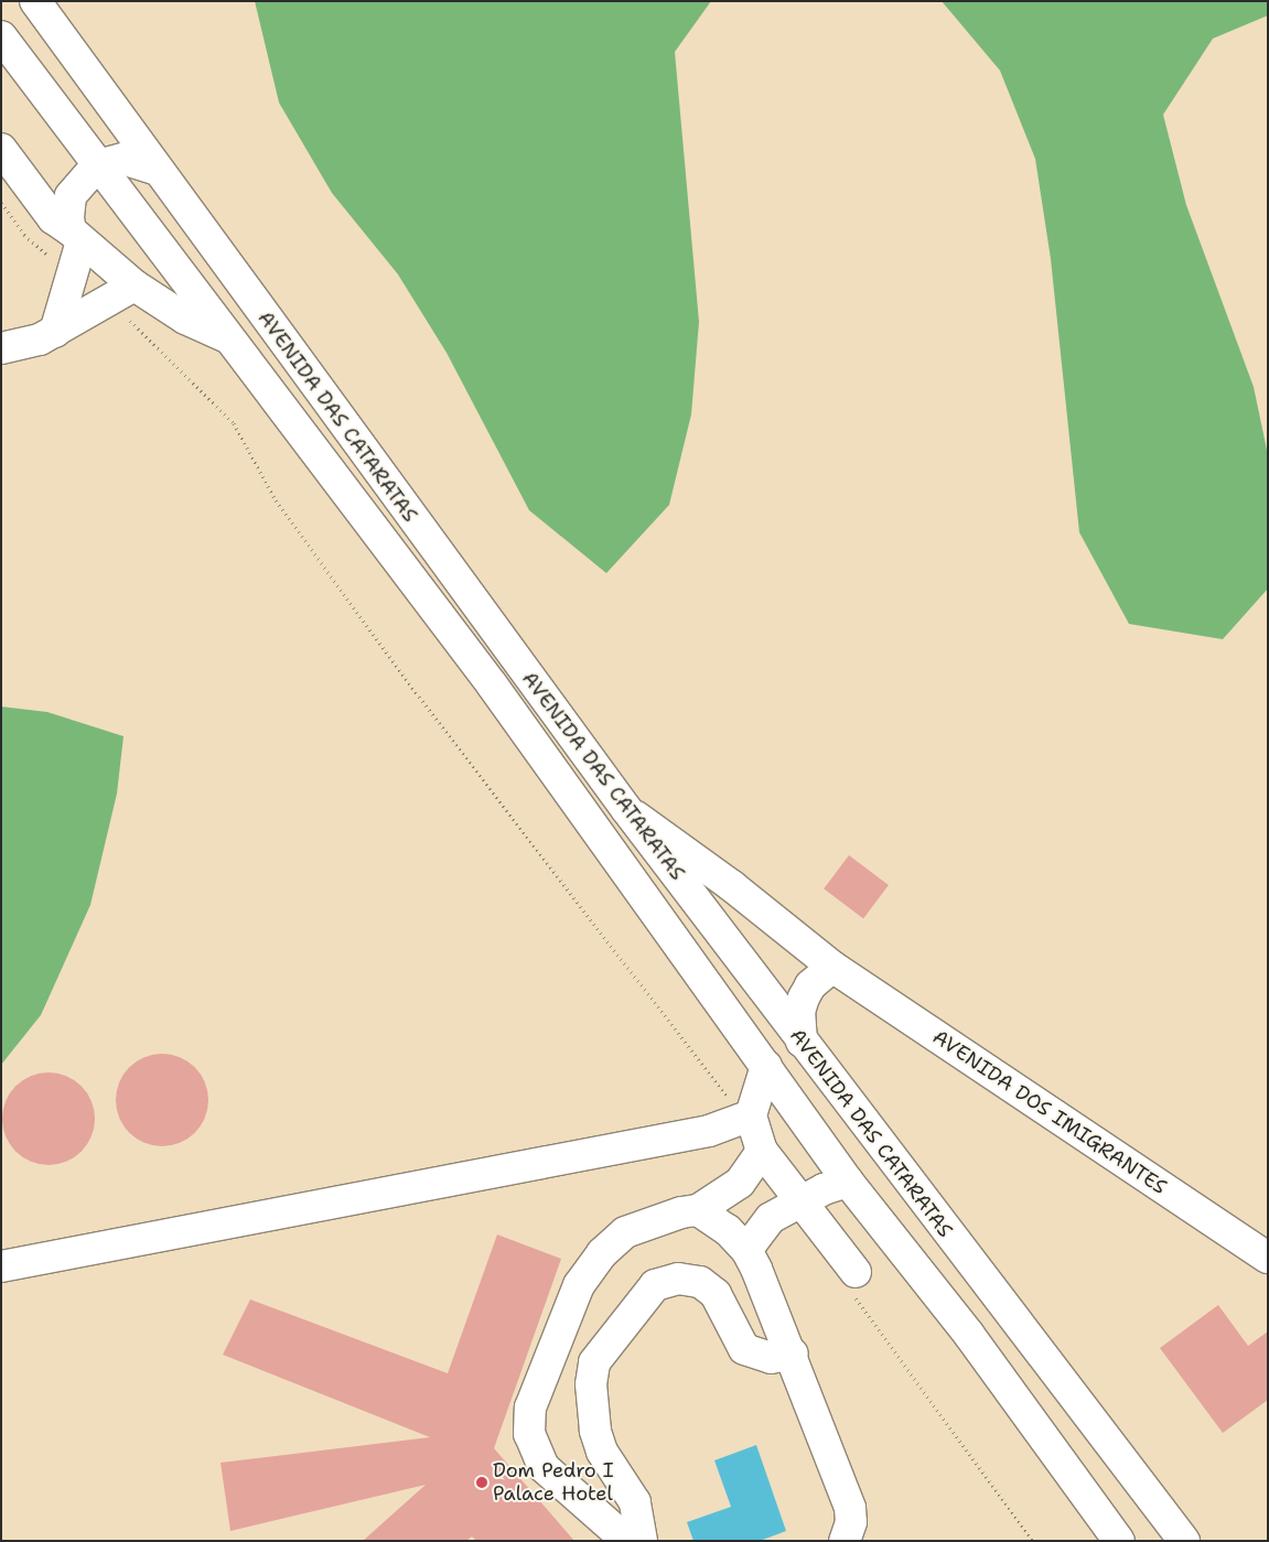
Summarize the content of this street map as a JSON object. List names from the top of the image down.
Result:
{
  "streets": {
    "main road": ["AVENIDA DAS CATARATAS", "AVENIDA DOS IMIGRANTES"]
  },
  "crossings": [
    ["AVENIDA DAS CATARATAS", "AVENIDA DOS IMIGRANTES"]
  ],
  "places": ["Dom Pedro I Palace Hotel"]
}
